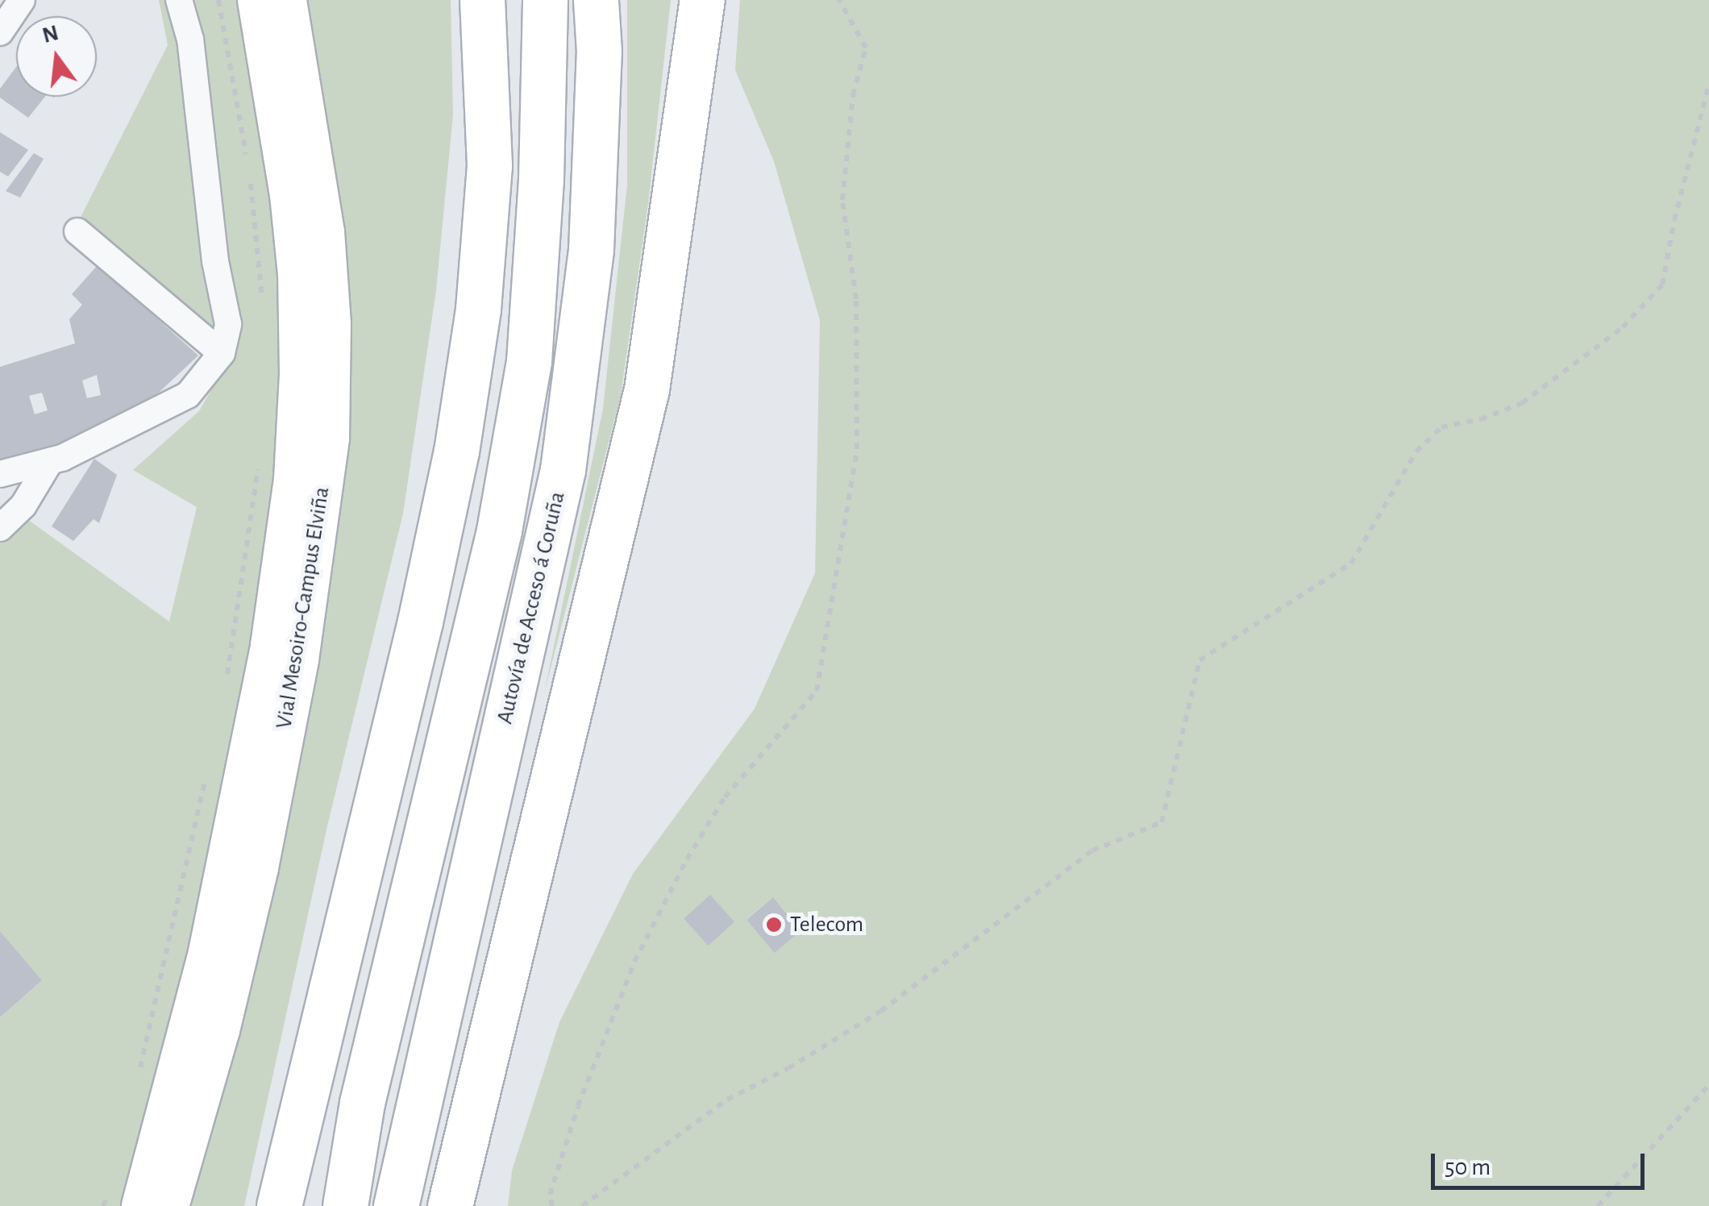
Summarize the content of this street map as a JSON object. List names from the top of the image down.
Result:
{
  "streets": {
    "highway": ["Autovía de Acceso á Coruña"],
    "main road": ["Vial Mesoiro-Campus Elviña"]
  },
  "places": ["Telecom"],
  "scale_bar": "50 m",
  "north": "top"
}
